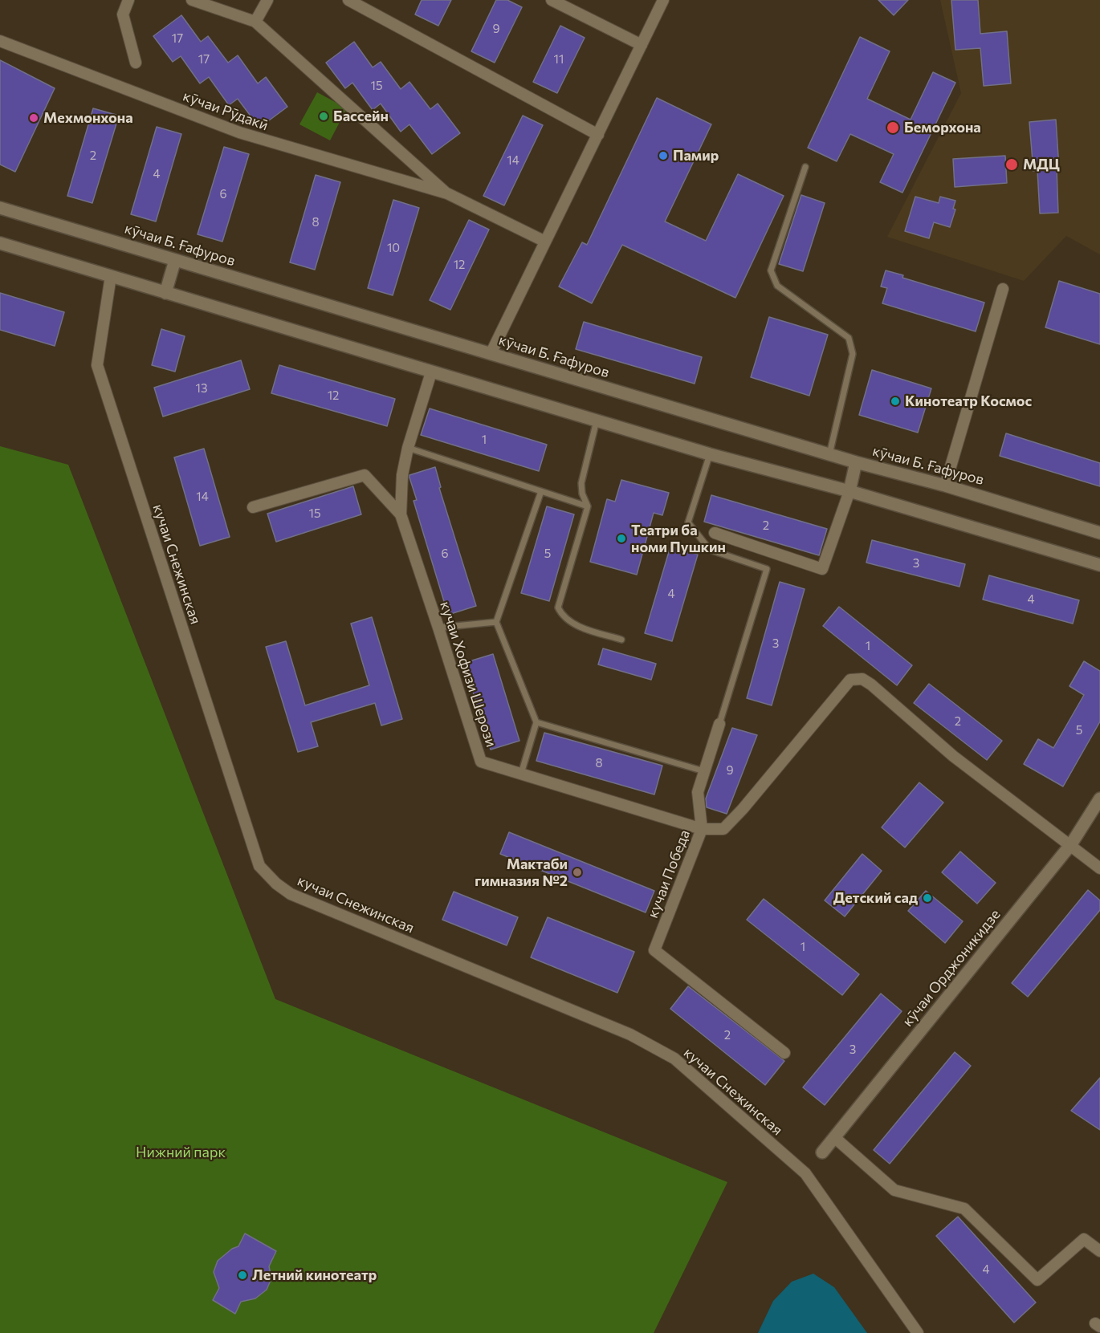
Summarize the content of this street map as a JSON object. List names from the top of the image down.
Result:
{
  "streets": {
    "main road": ["кӯчаи Б. Ғафуров", "кӯчаи Орджоникидзе"],
    "street": [
      "кӯчаи Рӯдакӣ",
      "кучаи Снежинская",
      "кучаи Хофизи Шерози",
      "кучаи Победа"
    ]
  },
  "crossings": [
    ["кучаи Хофизи Шерози", "кучаи Победа"]
  ],
  "parks": ["Нижний парк"],
  "places": [
    "Бассейн",
    "Мехмонхона",
    "Беморхона",
    "Памир",
    "МДЦ",
    "Кинотеатр Космос",
    "Театри ба номи Пушкин",
    "Мактаби гимназия №2",
    "Детский сад",
    "Летний кинотеатр"
  ],
  "house_numbers": [
    "9",
    "17",
    "17",
    "11",
    "15",
    "2",
    "14",
    "4",
    "6",
    "8",
    "10",
    "12",
    "13",
    "12",
    "1",
    "14",
    "15",
    "2",
    "6",
    "5",
    "3",
    "4",
    "4",
    "3",
    "1",
    "2",
    "5",
    "8",
    "9",
    "1",
    "2",
    "3",
    "4"
  ]
}
